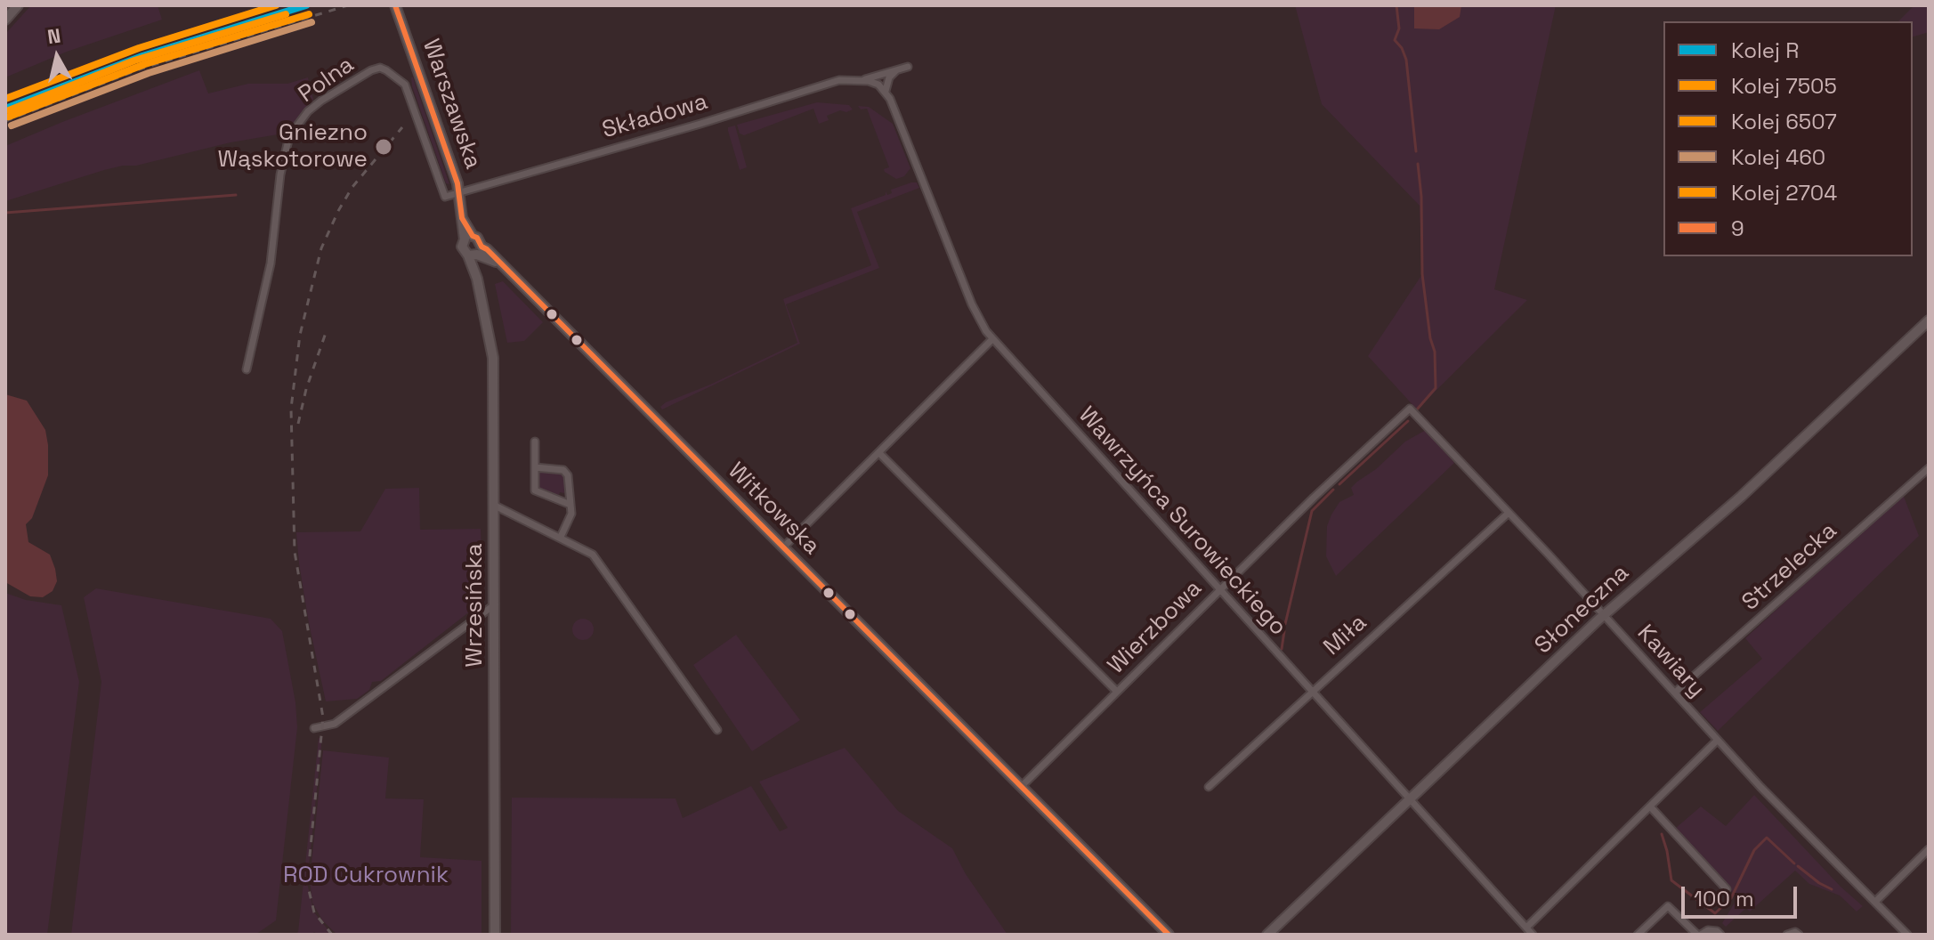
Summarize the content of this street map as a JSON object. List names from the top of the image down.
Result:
{
  "streets": {
    "street": [
      "Polna",
      "Warszawska",
      "Składowa",
      "Witkowska",
      "Wawrzyńca Surowieckiego",
      "Strzelecka",
      "Wrzesińska",
      "Słoneczna",
      "Wierzbowa",
      "Miła",
      "Kawiary"
    ]
  },
  "crossings": [
    ["Polna", "Warszawska"],
    ["Polna", "Składowa"],
    ["Warszawska", "Składowa"],
    ["Warszawska", "Witkowska"],
    ["Warszawska", "Wrzesińska"],
    ["Składowa", "Wawrzyńca Surowieckiego"],
    ["Witkowska", "Wrzesińska"],
    ["Witkowska", "Wierzbowa"],
    ["Wawrzyńca Surowieckiego", "Słoneczna"],
    ["Wawrzyńca Surowieckiego", "Wierzbowa"],
    ["Wawrzyńca Surowieckiego", "Miła"],
    ["Strzelecka", "Kawiary"],
    ["Słoneczna", "Kawiary"],
    ["Wierzbowa", "Kawiary"],
    ["Miła", "Kawiary"]
  ],
  "parks": ["ROD Cukrownik"],
  "places": ["Gniezno Wąskotorowe"],
  "lines": [
    "rail line R",
    "rail line 6507",
    "transit line 9",
    "rail line 7505",
    "rail line 2704",
    "rail line 460"
  ],
  "legend": [
    "Kolej R",
    "Kolej 7505",
    "Kolej 6507",
    "Kolej 460",
    "Kolej 2704",
    "9"
  ],
  "scale_bar": "100 m",
  "north": "top"
}
